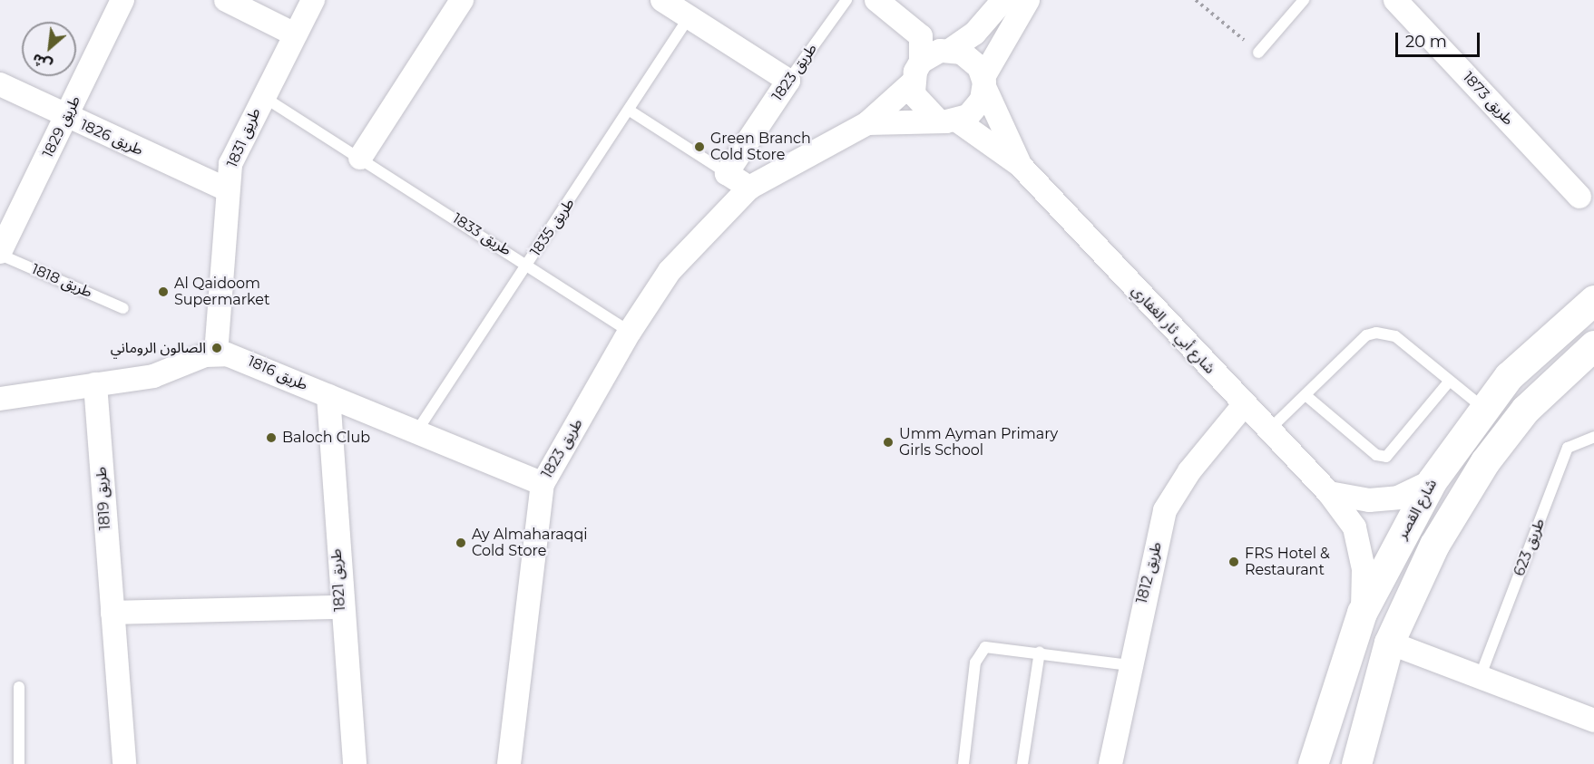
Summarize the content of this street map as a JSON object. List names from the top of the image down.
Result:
{
  "streets": {
    "main road": ["شارع القصر"],
    "street": [
      "طريق 1823",
      "طريق 1873",
      "طريق 1829",
      "طريق 1826",
      "طريق 1831",
      "شارع أبي ثار الغفاري",
      "طريق 1816",
      "طريق 1819",
      "طريق 1812",
      "طريق 1821"
    ],
    "lane": [
      "طريق 1835",
      "طريق 1833",
      "طريق 1818",
      "طريق 623"
    ]
  },
  "crossings": [
    ["طريق 1823", "طريق 1833"],
    ["طريق 1823", "شارع أبي ثار الغفاري"],
    ["طريق 1823", "طريق 1816"],
    ["طريق 1829", "طريق 1826"],
    ["طريق 1829", "طريق 1818"],
    ["طريق 1826", "طريق 1831"],
    ["طريق 1831", "طريق 1833"],
    ["طريق 1831", "طريق 1816"],
    ["طريق 1835", "طريق 1833"],
    ["طريق 1835", "طريق 1816"],
    ["شارع أبي ثار الغفاري", "شارع القصر"],
    ["شارع أبي ثار الغفاري", "طريق 1812"],
    ["طريق 1816", "طريق 1821"]
  ],
  "places": [
    "Green Branch Cold Store",
    "Al Qaidoom Supermarket",
    "الصالون الروماني",
    "Baloch Club",
    "Umm Ayman Primary Girls School",
    "Ay Almaharaqqi Cold Store",
    "FRS Hotel & Restaurant"
  ],
  "scale_bar": "20 m",
  "north": "bottom left"
}
